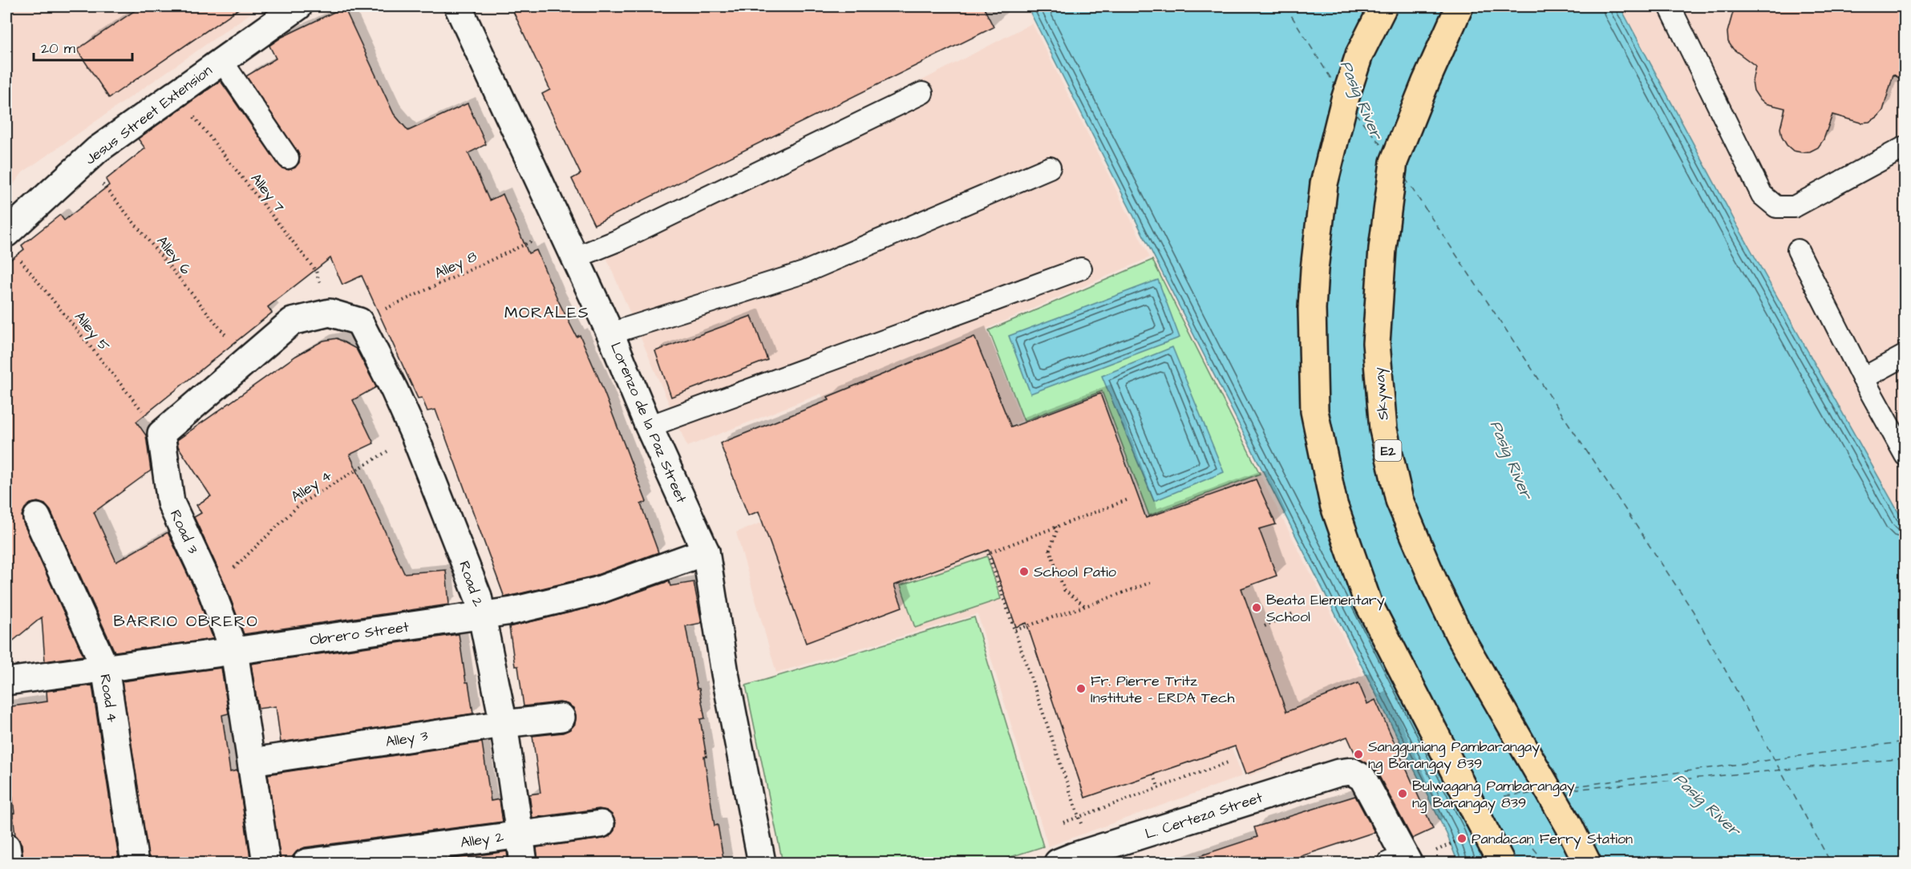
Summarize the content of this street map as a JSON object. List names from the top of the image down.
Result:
{
  "streets": {
    "highway": ["Skyway", "E2"],
    "street": [
      "Jesus Street Extension",
      "Lorenzo de la Paz Street",
      "Road 3",
      "Road 2",
      "Obrero Street",
      "Road 4",
      "Alley 3",
      "L. Certeza Street",
      "Alley 2"
    ],
    "path": [
      "Alley 7",
      "Alley 6",
      "Alley 8",
      "Alley 5",
      "Alley 4"
    ]
  },
  "crossings": [
    ["Jesus Street Extension", "Alley 7"],
    ["Jesus Street Extension", "Alley 6"],
    ["Alley 8", "Lorenzo de la Paz Street"],
    ["Alley 8", "Road 2"],
    ["Alley 5", "Road 3"],
    ["Lorenzo de la Paz Street", "Obrero Street"],
    ["Alley 4", "Road 3"],
    ["Alley 4", "Road 2"],
    ["Road 3", "Obrero Street"],
    ["Road 3", "Alley 3"],
    ["Road 2", "Obrero Street"],
    ["Road 2", "Alley 3"],
    ["Road 2", "Alley 2"],
    ["Obrero Street", "Road 4"]
  ],
  "districts": ["MORALES", "BARRIO OBRERO"],
  "water": ["Pasig River"],
  "places": [
    "School Patio",
    "Beata Elementary School",
    "Fr. Pierre Tritz Institute - ERDA Tech",
    "Sangguniang Pambarangay ng Barangay 839",
    "Bulwagang Pambarangay ng Barangay 839",
    "Pandacan Ferry Station"
  ],
  "scale_bar": "20 m"
}
